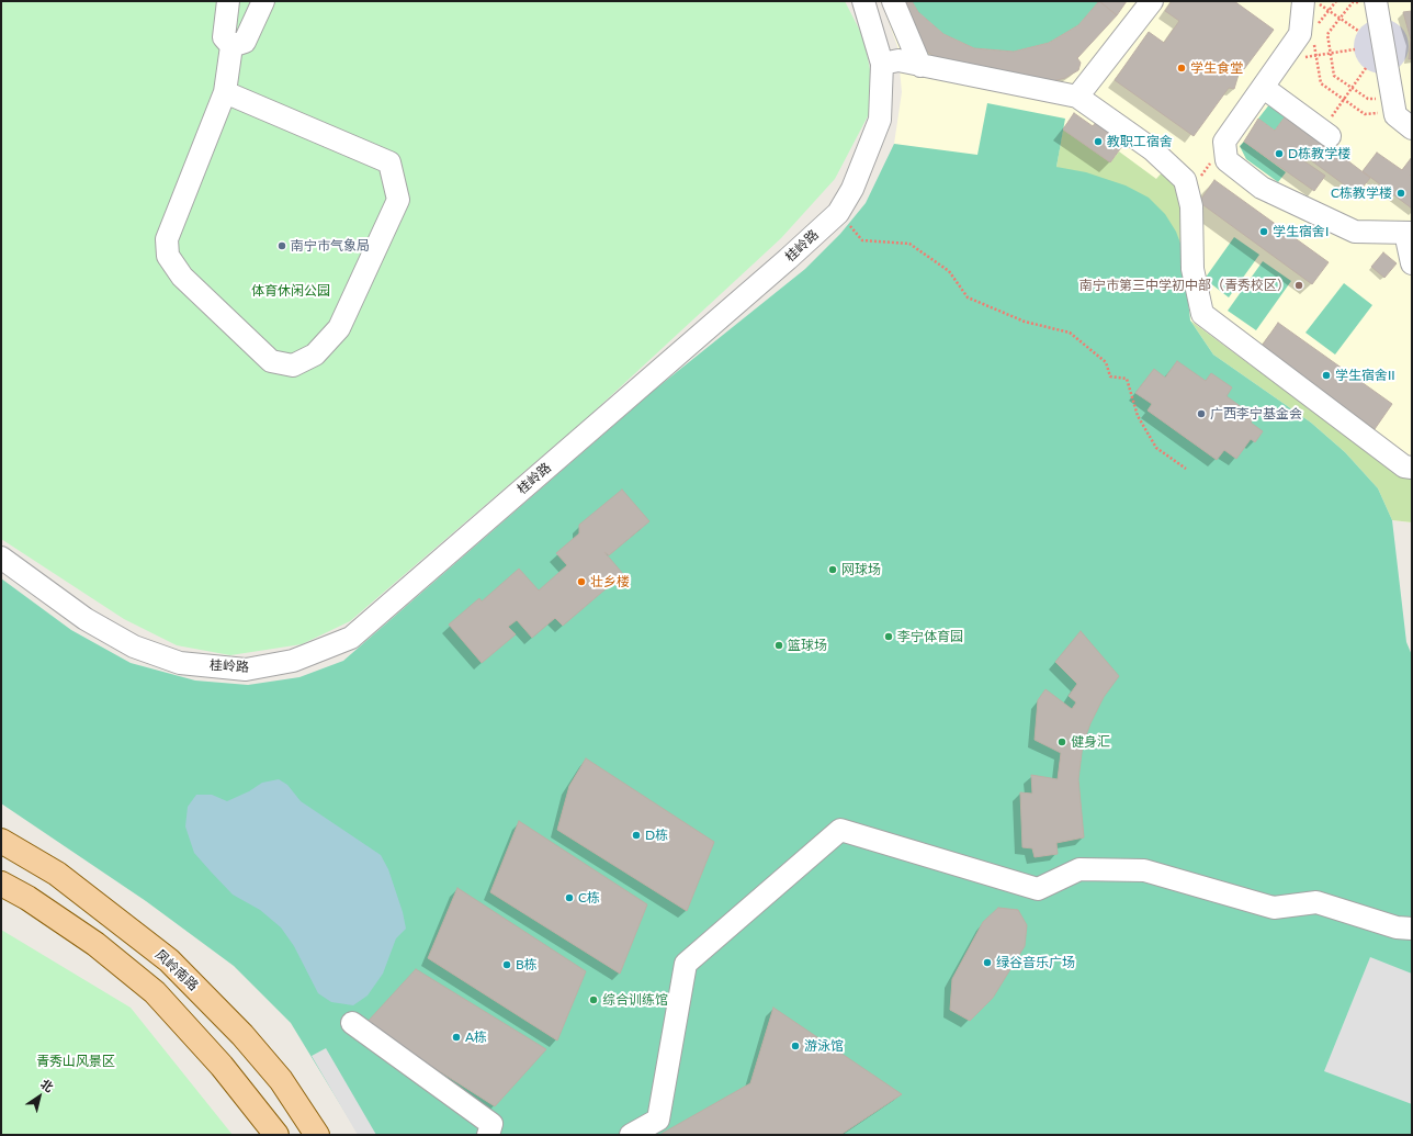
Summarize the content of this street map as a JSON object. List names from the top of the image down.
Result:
{
  "streets": {
    "main road": ["凤岭南路"],
    "street": ["桂岭路"]
  },
  "parks": ["体育休闲公园", "青秀山风景区"],
  "places": [
    "学生食堂",
    "教职工宿舍",
    "D栋教学楼",
    "C栋教学楼",
    "学生宿舍I",
    "南宁市气象局",
    "南宁市第三中学初中部（青秀校区）",
    "学生宿舍II",
    "广西李宁基金会",
    "网球场",
    "壮乡楼",
    "李宁体育园",
    "篮球场",
    "健身汇",
    "D栋",
    "C栋",
    "绿谷音乐广场",
    "B栋",
    "综合训练馆",
    "A栋",
    "游泳馆"
  ],
  "north": "top right"
}
